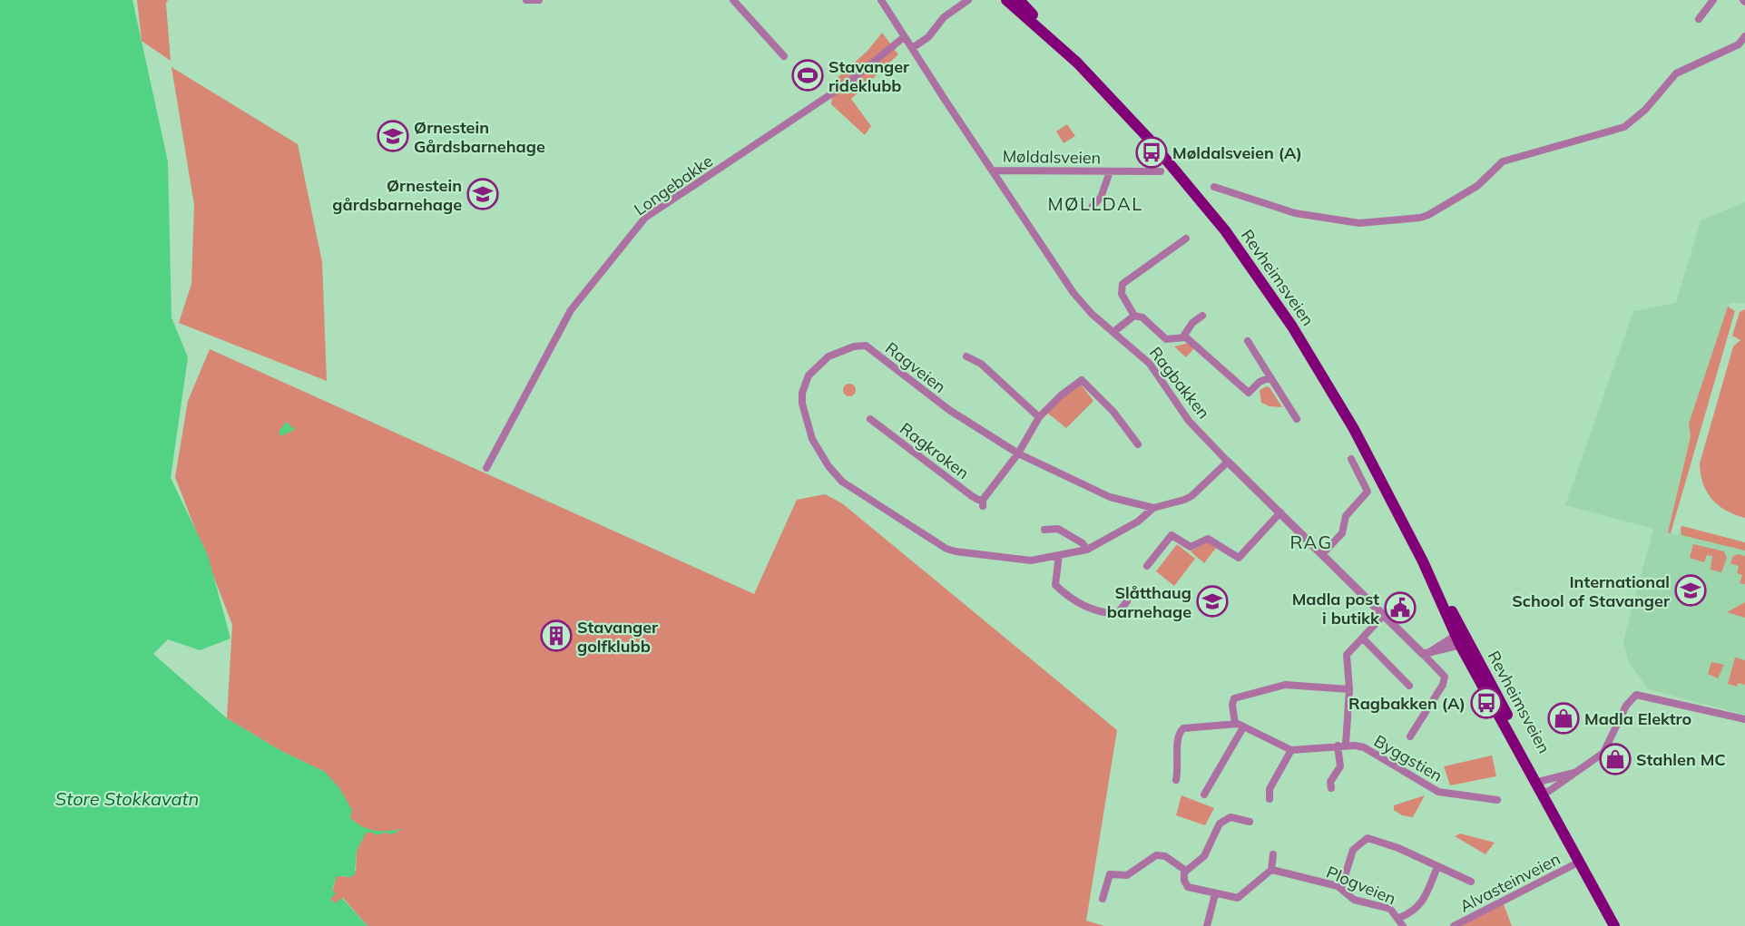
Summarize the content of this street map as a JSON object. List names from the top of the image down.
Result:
{
  "streets": {
    "main road": ["Revheimsveien"],
    "street": [
      "Møldalsveien",
      "Longebakke",
      "Ragveien",
      "Ragbakken",
      "Ragkroken",
      "Byggstien",
      "Alvasteinveien",
      "Plogveien"
    ]
  },
  "crossings": [
    ["Møldalsveien", "Ragbakken"],
    ["Longebakke", "Ragbakken"],
    ["Revheimsveien", "Alvasteinveien"],
    ["Ragveien", "Ragbakken"],
    ["Ragveien", "Ragkroken"]
  ],
  "districts": ["MØLLDAL", "RAG"],
  "water": ["Store Stokkavatn"],
  "places": {
    "sports": ["Stavanger rideklubb"],
    "school or university": [
      "Ørnestein Gårdsbarnehage",
      "Ørnestein gårdsbarnehage",
      "International School of Stavanger",
      "Slåtthaug barnehage"
    ],
    "bus stop": ["Møldalsveien (A)", "Ragbakken (A)"],
    "public building": ["Madla post i butikk"],
    "building": ["Stavanger golfklubb"],
    "shop": ["Madla Elektro", "Stahlen MC"]
  }
}
